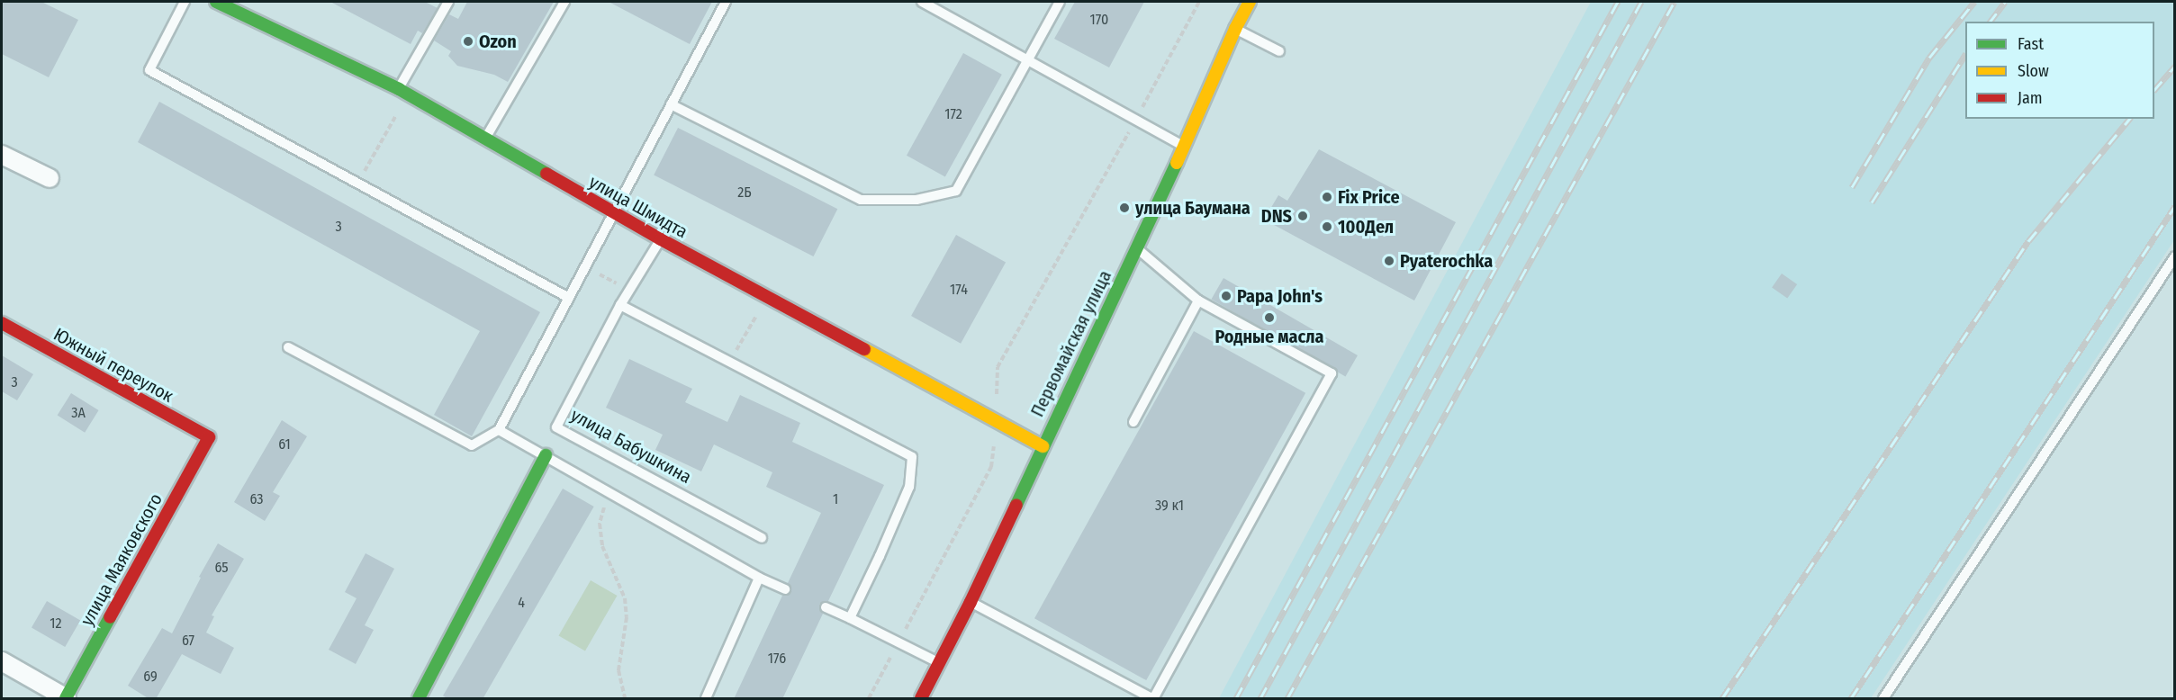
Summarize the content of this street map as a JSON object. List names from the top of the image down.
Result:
{
  "streets": {
    "street": [
      "улица Шмидта",
      "Первомайская улица",
      "Южный переулок",
      "улица Маяковского"
    ],
    "lane": ["улица Бабушкина"]
  },
  "crossings": [
    ["улица Шмидта", "Первомайская улица"],
    ["улица Шмидта", "улица Бабушкина"],
    ["Южный переулок", "улица Маяковского"]
  ],
  "places": [
    "Ozon",
    "Fix Price",
    "улица Баумана",
    "DNS",
    "100Дел",
    "Pyaterochka",
    "Papa John's",
    "Родные масла"
  ],
  "house_numbers": [
    "170",
    "172",
    "2Б",
    "3",
    "174",
    "3",
    "3А",
    "61",
    "63",
    "1",
    "39 к1",
    "65",
    "4",
    "12",
    "67",
    "176",
    "69"
  ],
  "legend": ["Fast", "Slow", "Jam"]
}
